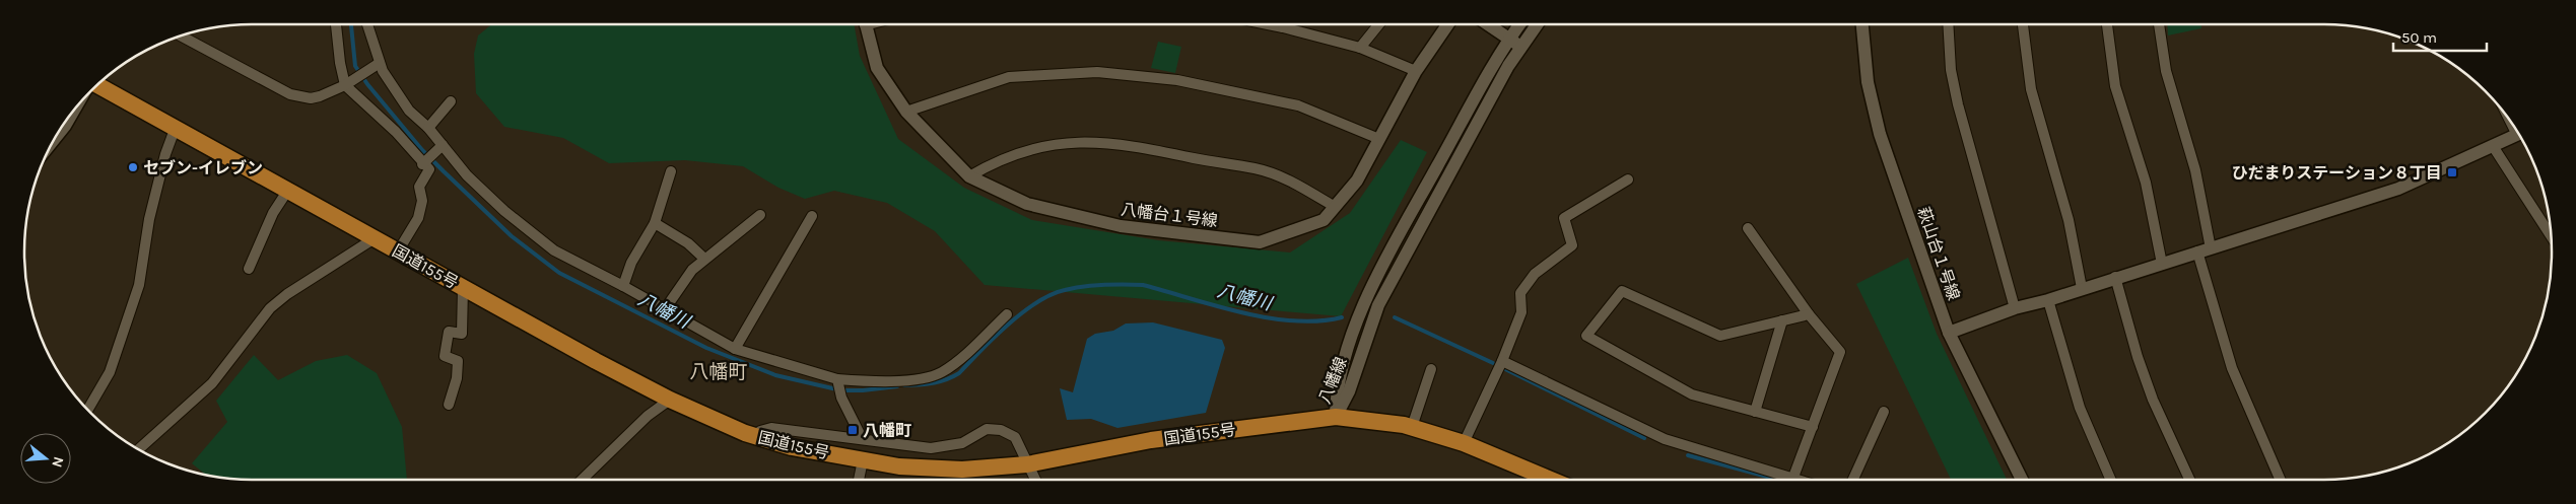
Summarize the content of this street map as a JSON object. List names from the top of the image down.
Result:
{
  "streets": {
    "highway": ["国道155号"],
    "street": ["八幡台１号線", "萩山台１号線", "八幡線"]
  },
  "crossings": [
    ["国道155号", "八幡線"]
  ],
  "districts": ["八幡町"],
  "water": ["八幡川"],
  "places": {
    "other": ["セブン-イレブン"],
    "transit": ["ひだまりステーション８丁目", "八幡町"]
  },
  "scale_bar": "50 m",
  "north": "right"
}
